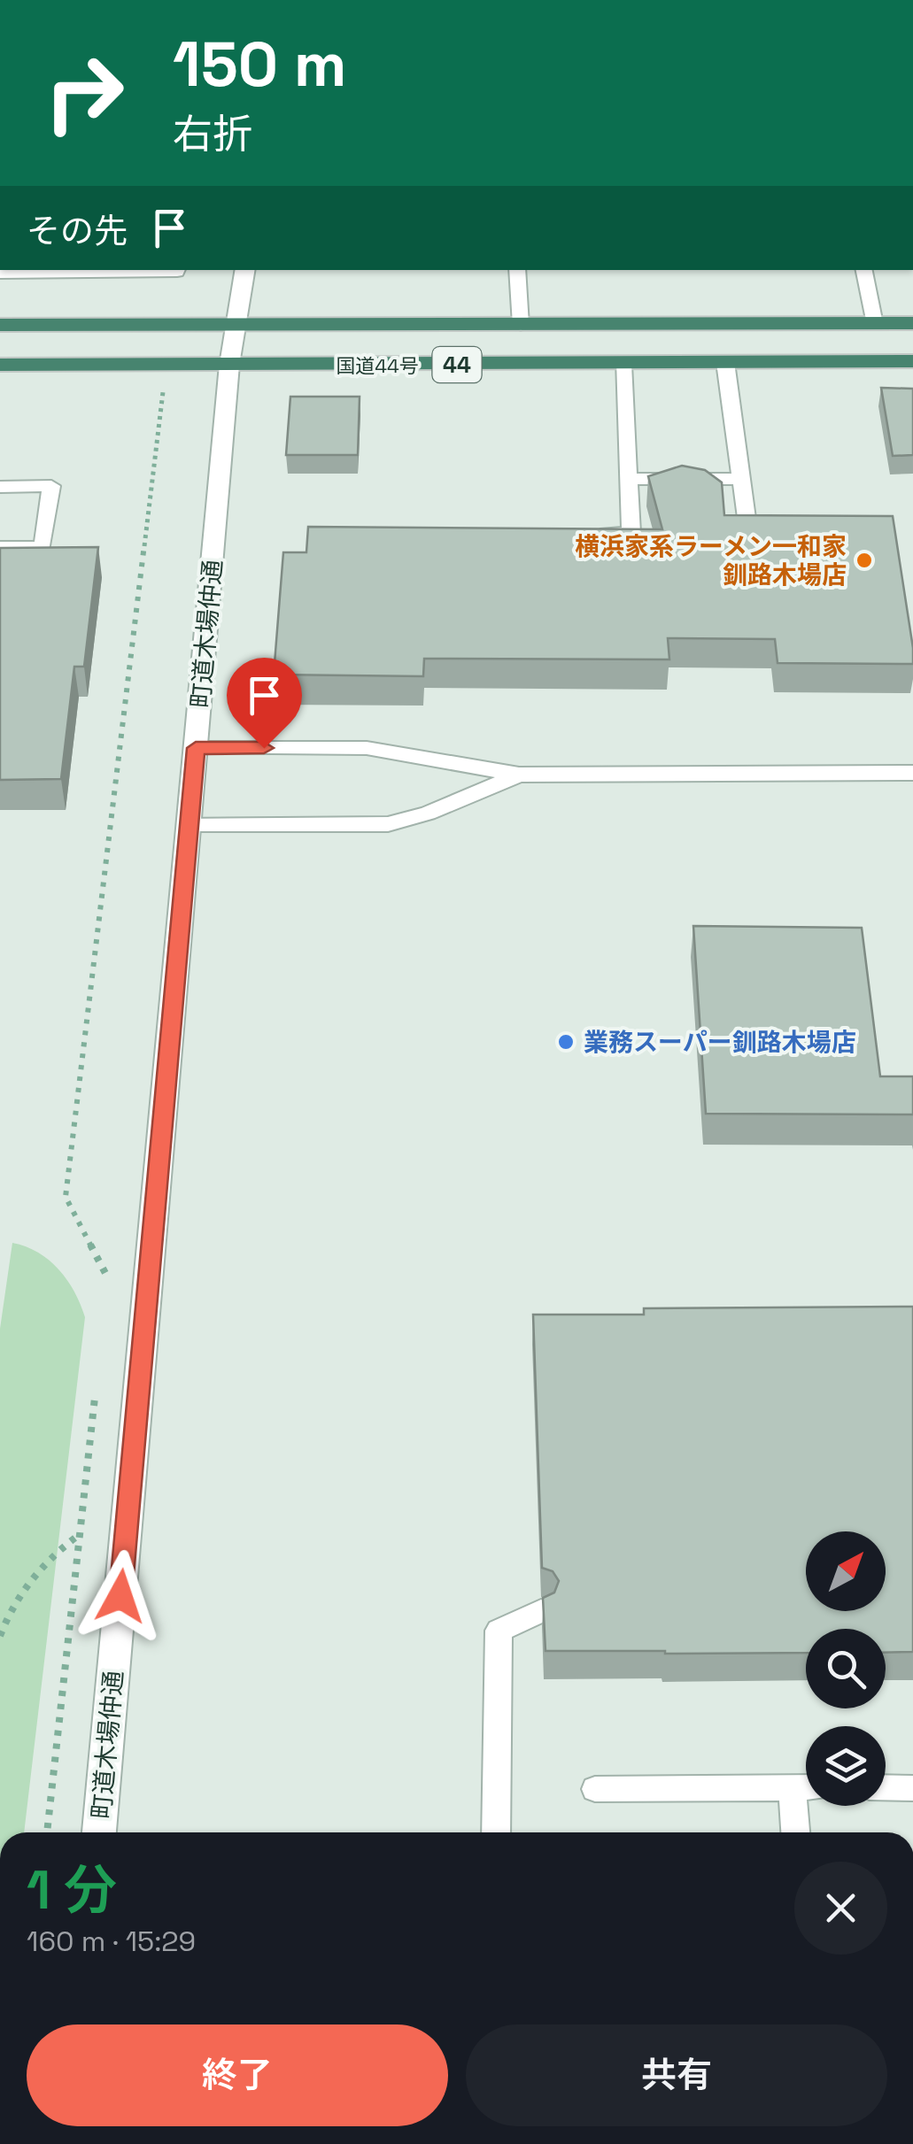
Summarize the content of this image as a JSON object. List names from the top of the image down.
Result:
{
  "streets": {
    "highway": ["44", "国道44号"],
    "street": ["町道木場仲通"]
  },
  "crossings": [
    ["国道44号", "町道木場仲通"]
  ],
  "places": ["横浜家系ラーメン一和家 釧路木場店", "業務スーパー釧路木場店"],
  "north": "top right",
  "page": {
    "turn": ["150 m", "右折"],
    "then": "その先",
    "heading": ["1 分", "160 m · 15:29"],
    "buttons": ["終了", "共有"]
  }
}
